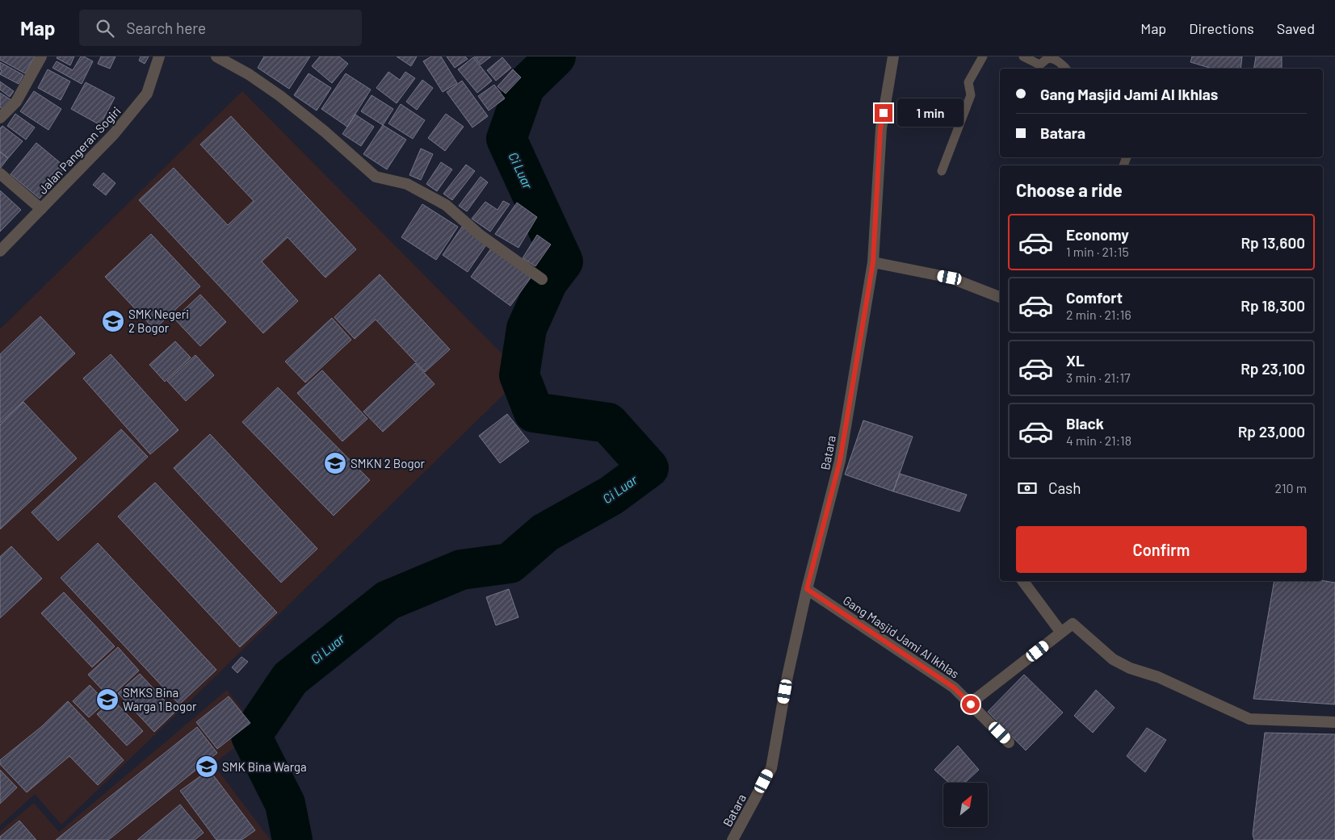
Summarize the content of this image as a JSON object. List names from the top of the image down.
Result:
{
  "streets": {
    "street": ["Jalan Pangeran Sogiri", "Batara", "Gang Masjid Jami Al Ikhlas"]
  },
  "crossings": [
    ["Batara", "Gang Masjid Jami Al Ikhlas"]
  ],
  "water": ["Ci Luar"],
  "places": {
    "school or university": [
      "SMK Negeri 2 Bogor",
      "SMKN 2 Bogor",
      "SMKS Bina Warga 1 Bogor",
      "SMK Bina Warga"
    ]
  },
  "north": "top right",
  "page": {
    "header": "Map",
    "search": "Search here",
    "nav": ["Map", "Directions", "Saved"],
    "banner": ["Gang Masjid Jami Al Ikhlas", "Batara"],
    "bubble": "1 min",
    "heading": "Choose a ride",
    "list": [
      {
        "name": "Economy",
        "note": "1 min · 21:15",
        "value": "Rp 13,600"
      },
      {
        "name": "Comfort",
        "note": "2 min · 21:16",
        "value": "Rp 18,300"
      },
      {
        "name": "XL",
        "note": "3 min · 21:17",
        "value": "Rp 23,100"
      },
      {
        "name": "Black",
        "note": "4 min · 21:18",
        "value": "Rp 23,000"
      }
    ],
    "pay": ["Cash", "210 m"],
    "buttons": "Confirm"
  }
}
